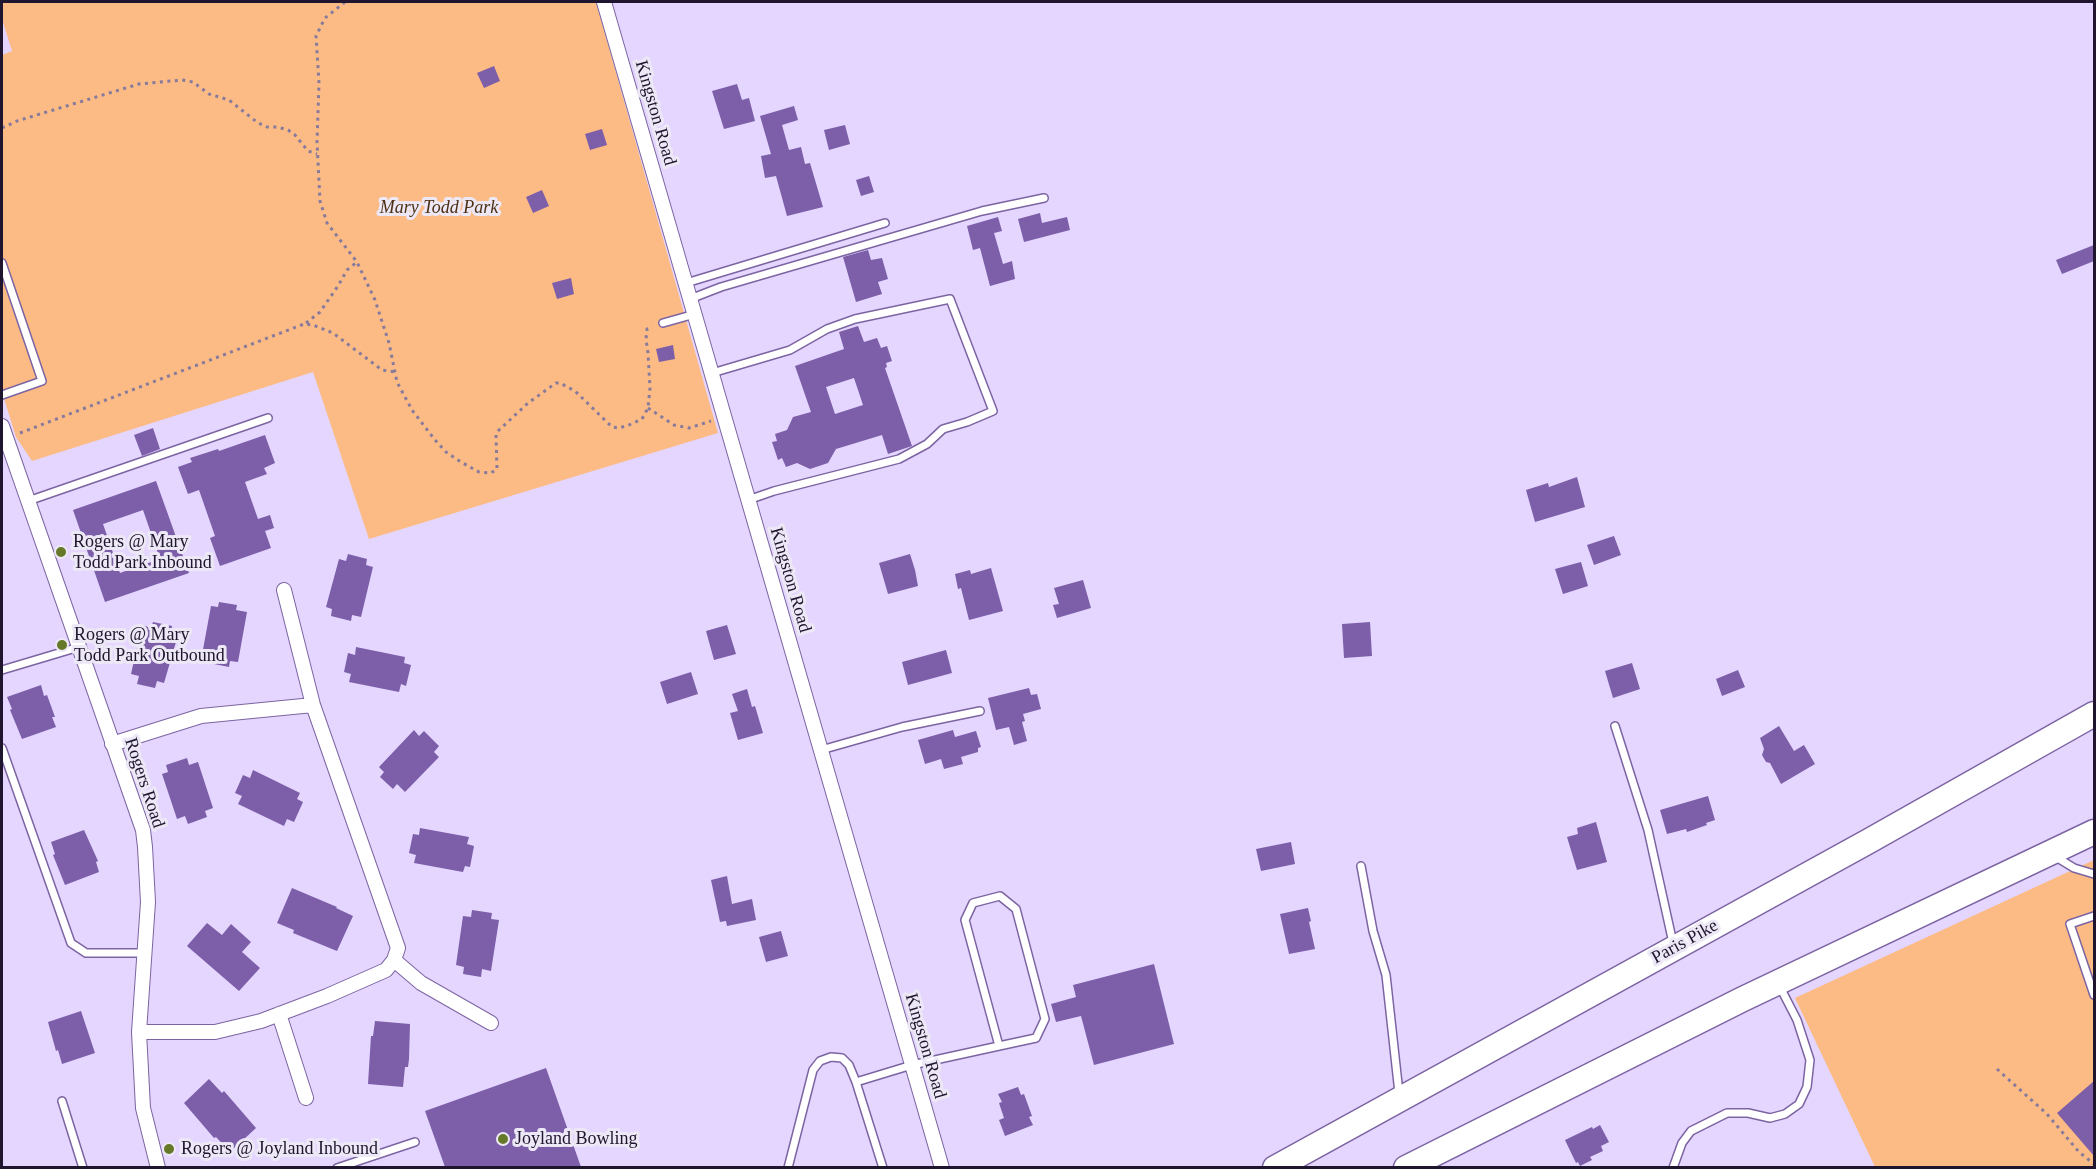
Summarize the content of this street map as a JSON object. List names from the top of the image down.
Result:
{
  "streets": {
    "highway": ["Paris Pike"],
    "street": ["Kingston Road", "Rogers Road"]
  },
  "parks": ["Mary Todd Park"],
  "places": [
    "Rogers @ Mary Todd Park Inbound",
    "Rogers @ Mary Todd Park Outbound",
    "Joyland Bowling",
    "Rogers @ Joyland Inbound"
  ]
}
